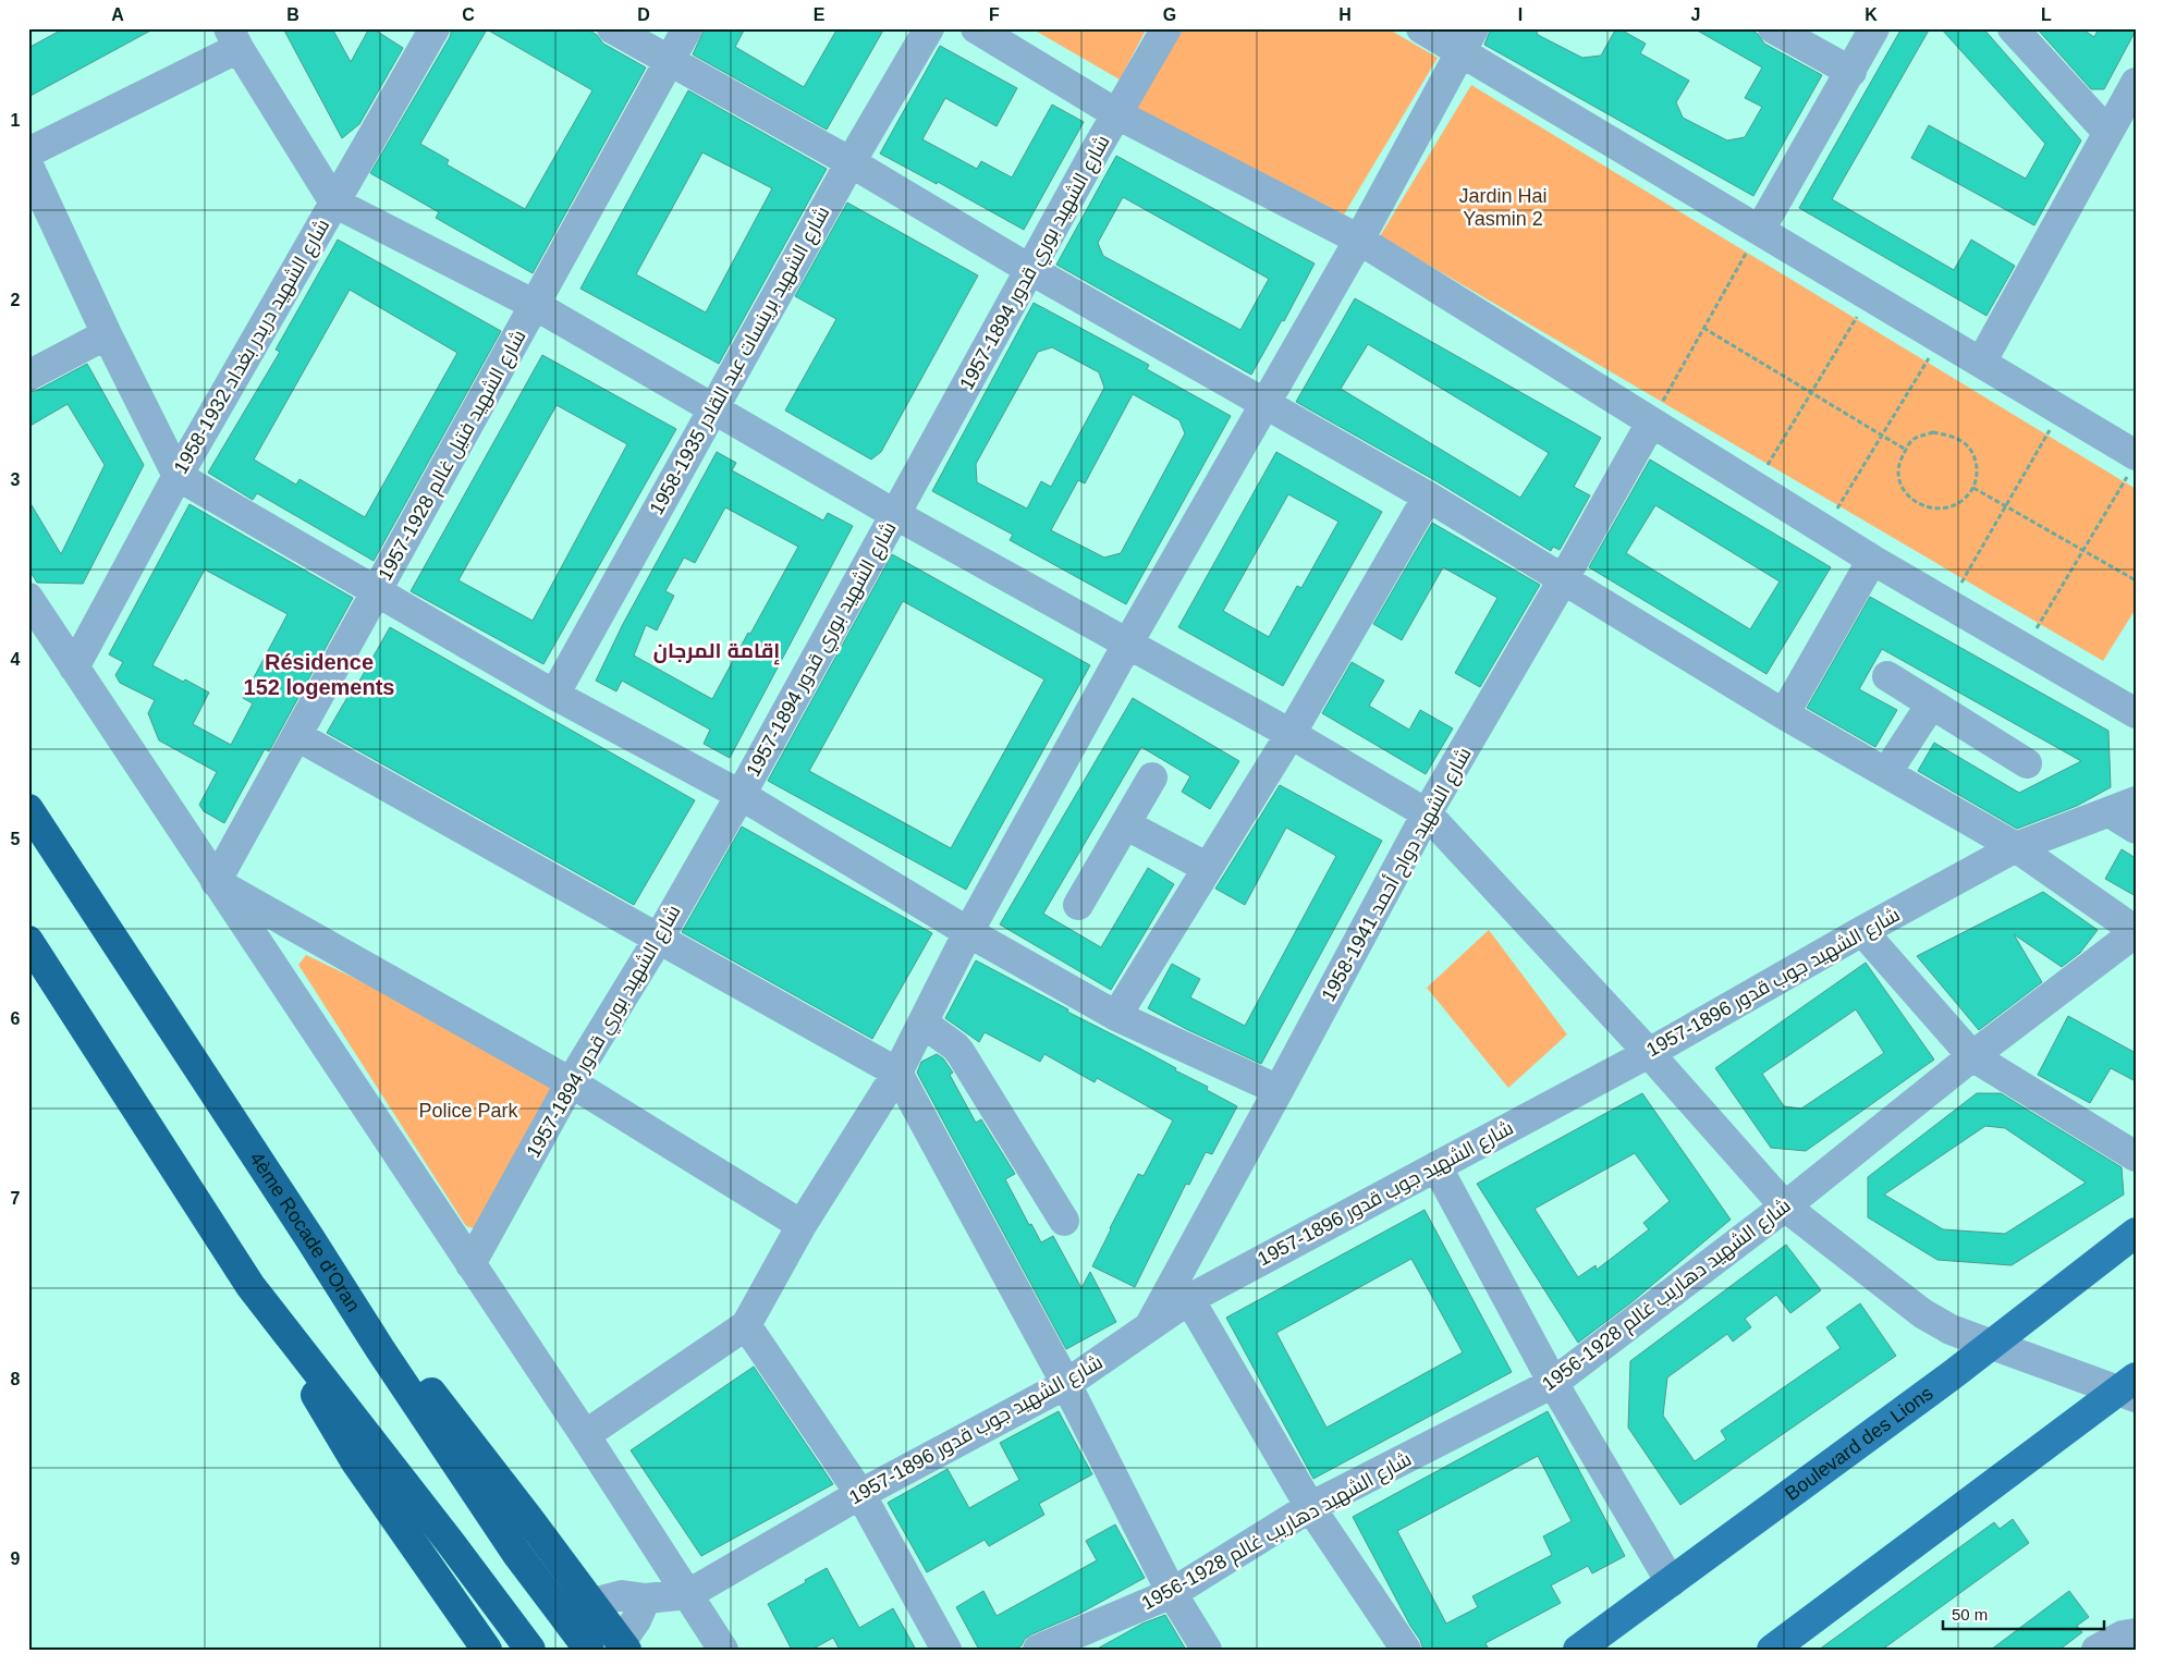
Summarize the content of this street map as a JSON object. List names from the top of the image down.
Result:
{
  "streets": {
    "highway": ["4ème Rocade d'Oran"],
    "main road": ["Boulevard des Lions"],
    "street": [
      "شارع الشهيد بوري قدور 1894-1957",
      "شارع الشهيد دريدر بغداد 1932-1958",
      "شارع الشهيد برينسات عبد القادر 1935-1958",
      "شارع الشهيد فتيل غالم 1928-1957",
      "شارع الشهيد دواح أحمد 1941-1958",
      "شارع الشهيد جوب قدور 1896-1957",
      "شارع الشهيد دهاريب غالم 1928-1956"
    ]
  },
  "crossings": [
    ["شارع الشهيد دواح أحمد 1941-1958", "شارع الشهيد جوب قدور 1896-1957"]
  ],
  "districts": ["إقامة المرجان", "Résidence 152 logements"],
  "parks": ["Jardin Hai Yasmin 2", "Police Park"],
  "scale_bar": "50 m",
  "grid": {
    "columns": [
      "A",
      "B",
      "C",
      "D",
      "E",
      "F",
      "G",
      "H",
      "I",
      "J",
      "K",
      "L"
    ],
    "rows": [
      "1",
      "2",
      "3",
      "4",
      "5",
      "6",
      "7",
      "8",
      "9"
    ]
  }
}
